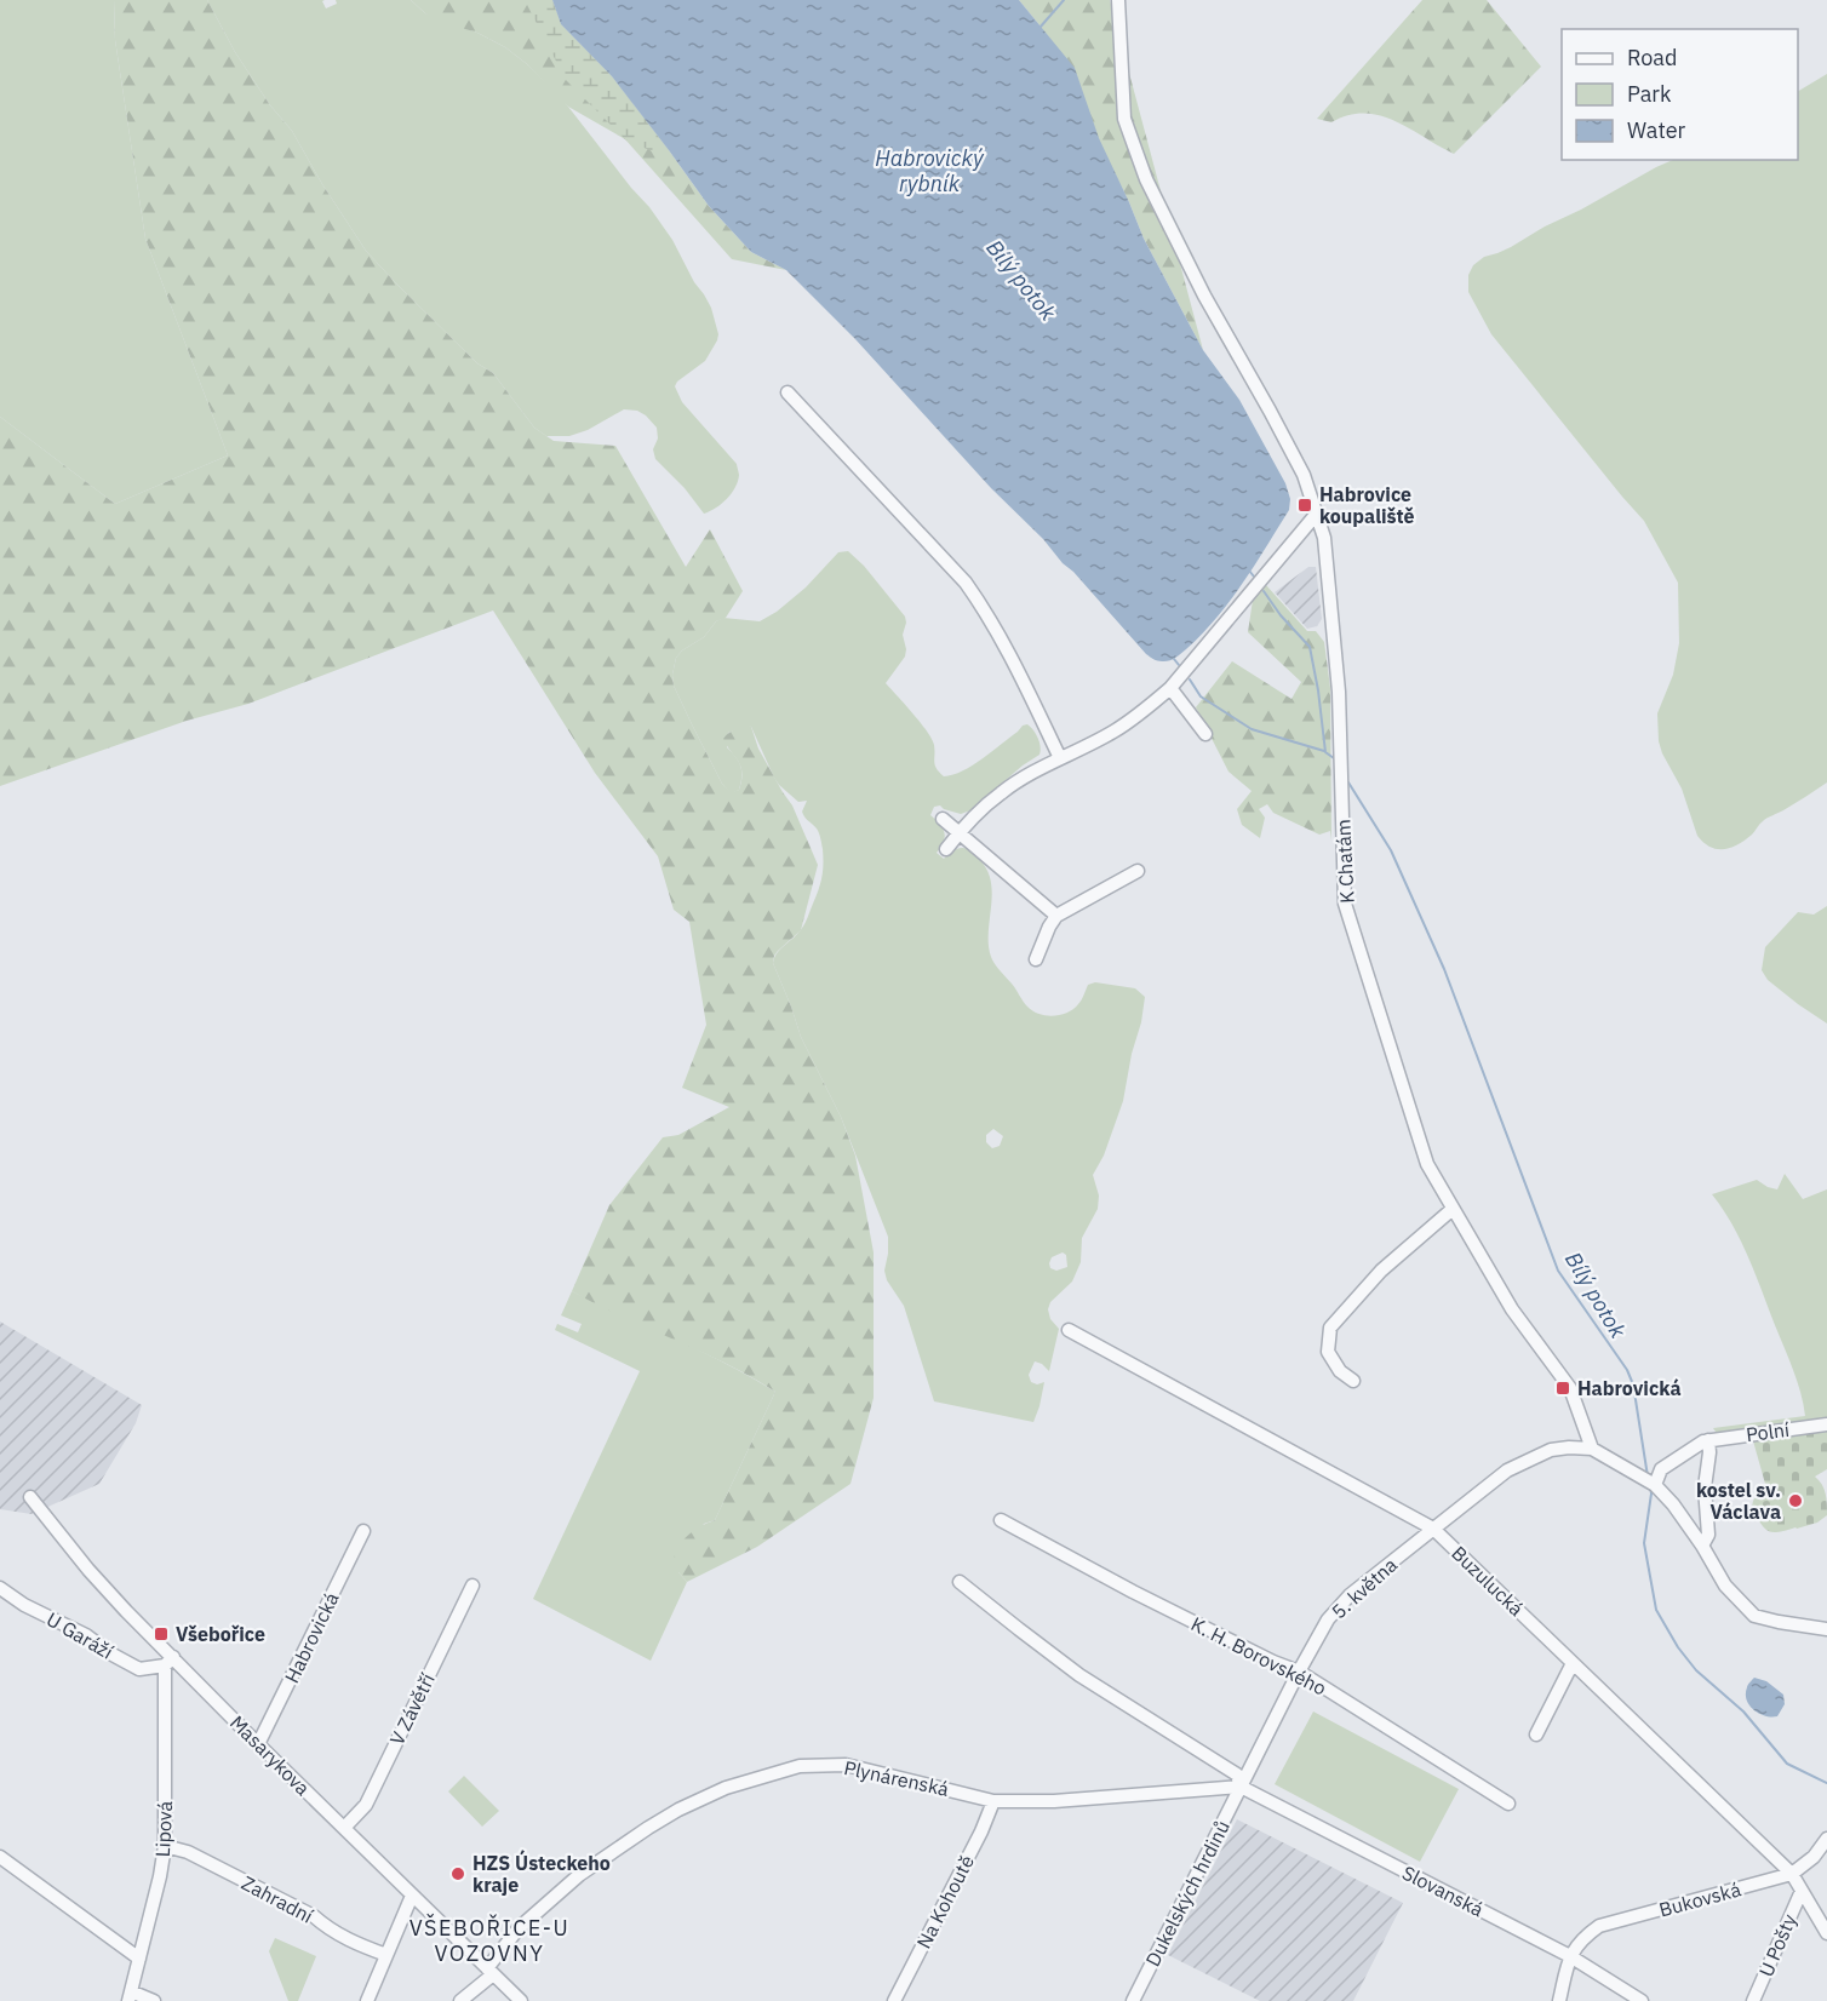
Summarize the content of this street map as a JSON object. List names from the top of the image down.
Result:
{
  "streets": {
    "street": [
      "K Chatám",
      "Polní",
      "Buzulucká",
      "5. května",
      "U Garáží",
      "Habrovická",
      "K. H. Borovského",
      "V Závětří",
      "Masarykova",
      "Plynárenská",
      "Lipová",
      "Slovanská",
      "Dukelských hrdinů",
      "Zahradní",
      "Bukovská",
      "Na Kohoutě",
      "U Pošty"
    ]
  },
  "crossings": [
    ["K Chatám", "5. května"],
    ["Buzulucká", "5. května"],
    ["Buzulucká", "Bukovská"],
    ["Buzulucká", "U Pošty"],
    ["5. května", "K. H. Borovského"],
    ["5. května", "Plynárenská"],
    ["5. května", "Slovanská"],
    ["5. května", "Dukelských hrdinů"],
    ["U Garáží", "Masarykova"],
    ["U Garáží", "Lipová"],
    ["Habrovická", "Masarykova"],
    ["V Závětří", "Masarykova"],
    ["Masarykova", "Plynárenská"],
    ["Masarykova", "Lipová"],
    ["Plynárenská", "Slovanská"],
    ["Plynárenská", "Dukelských hrdinů"],
    ["Plynárenská", "Na Kohoutě"],
    ["Lipová", "Zahradní"],
    ["Slovanská", "Dukelských hrdinů"],
    ["Slovanská", "Bukovská"]
  ],
  "districts": ["VŠEBOŘICE-U VOZOVNY"],
  "water": ["Habrovický rybník", "Bílý potok"],
  "places": {
    "transit": ["Habrovice koupaliště", "Habrovická", "Všebořice"],
    "other": ["kostel sv. Václava", "HZS Ústeckeho kraje"]
  },
  "legend": ["Road", "Park", "Water"]
}
